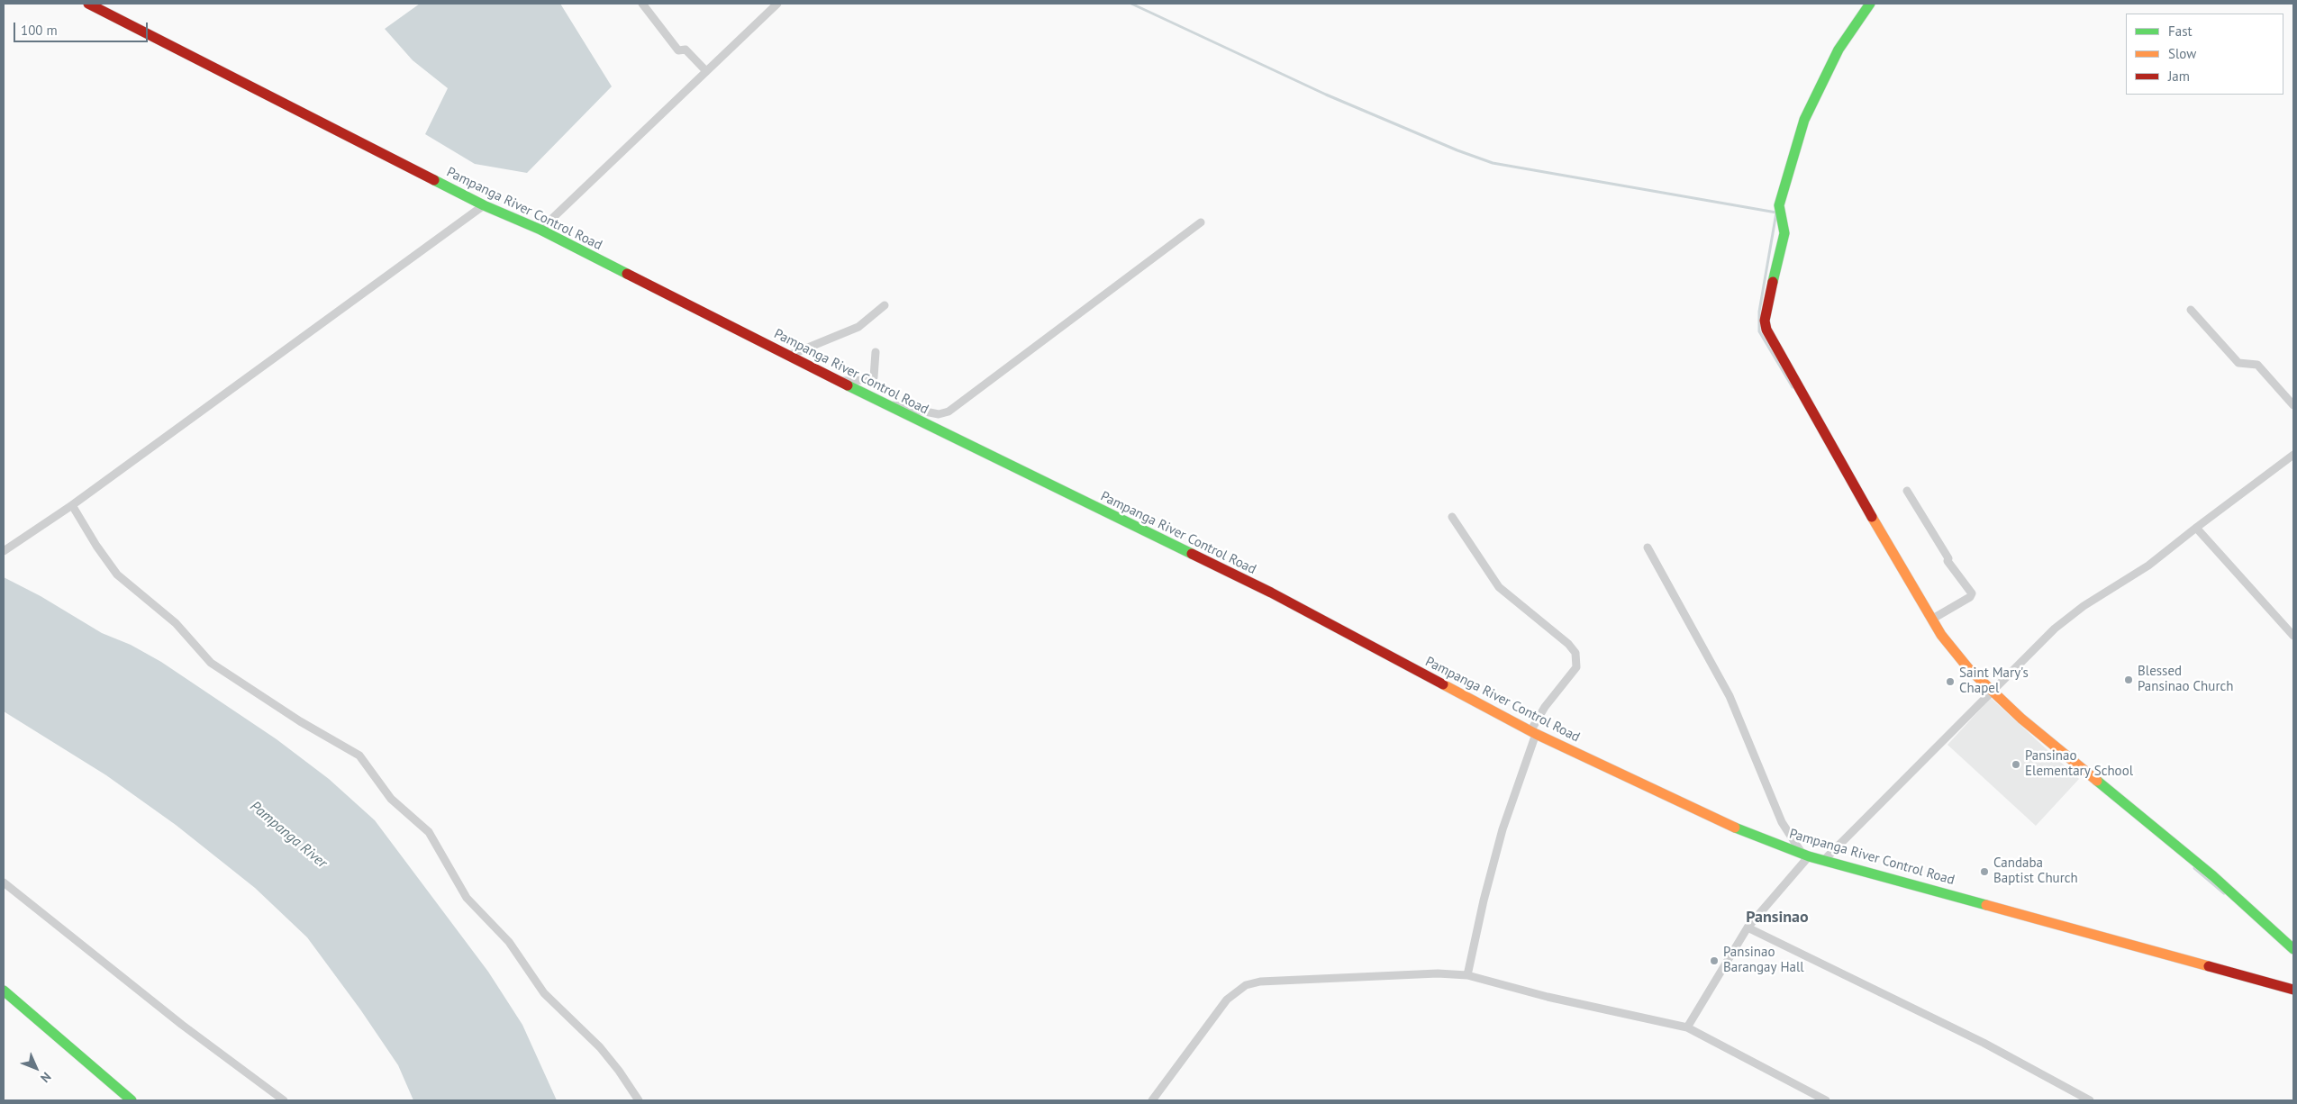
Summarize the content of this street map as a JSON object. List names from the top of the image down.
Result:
{
  "streets": {
    "main road": ["Pampanga River Control Road"]
  },
  "districts": ["Pansinao"],
  "water": ["Pampanga River"],
  "places": [
    "Blessed Pansinao Church",
    "Saint Mary's Chapel",
    "Pansinao Elementary School",
    "Candaba Baptist Church",
    "Pansinao Barangay Hall"
  ],
  "legend": ["Fast", "Slow", "Jam"],
  "scale_bar": "100 m",
  "north": "bottom right"
}
